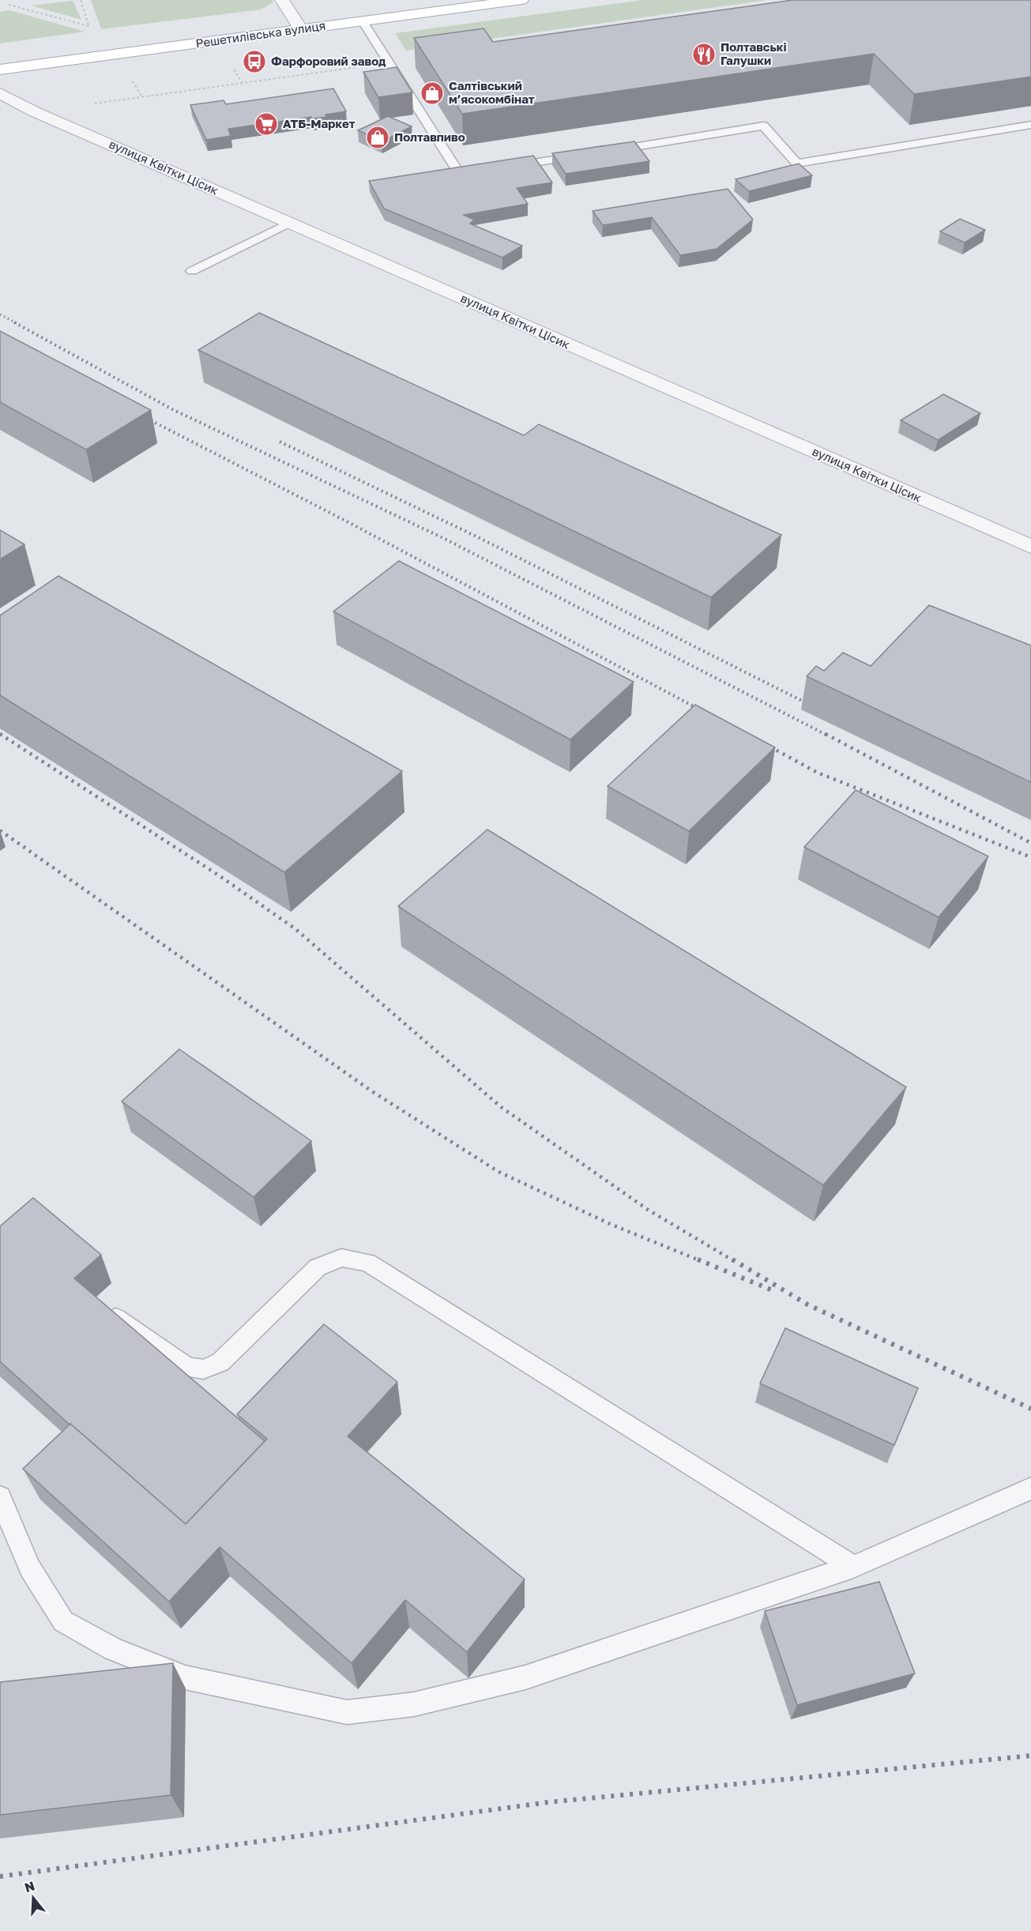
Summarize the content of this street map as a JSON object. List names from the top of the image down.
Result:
{
  "streets": {
    "main road": ["Решетилівська вулиця"],
    "street": ["вулиця Квітки Цісик"]
  },
  "places": {
    "restaurant": ["Полтавські Галушки"],
    "bus stop": ["Фарфоровий завод"],
    "shop": ["Салтівський мʼясокомбінат", "Полтавпиво"],
    "supermarket": ["АТБ-Маркет"]
  },
  "north": "top"
}
